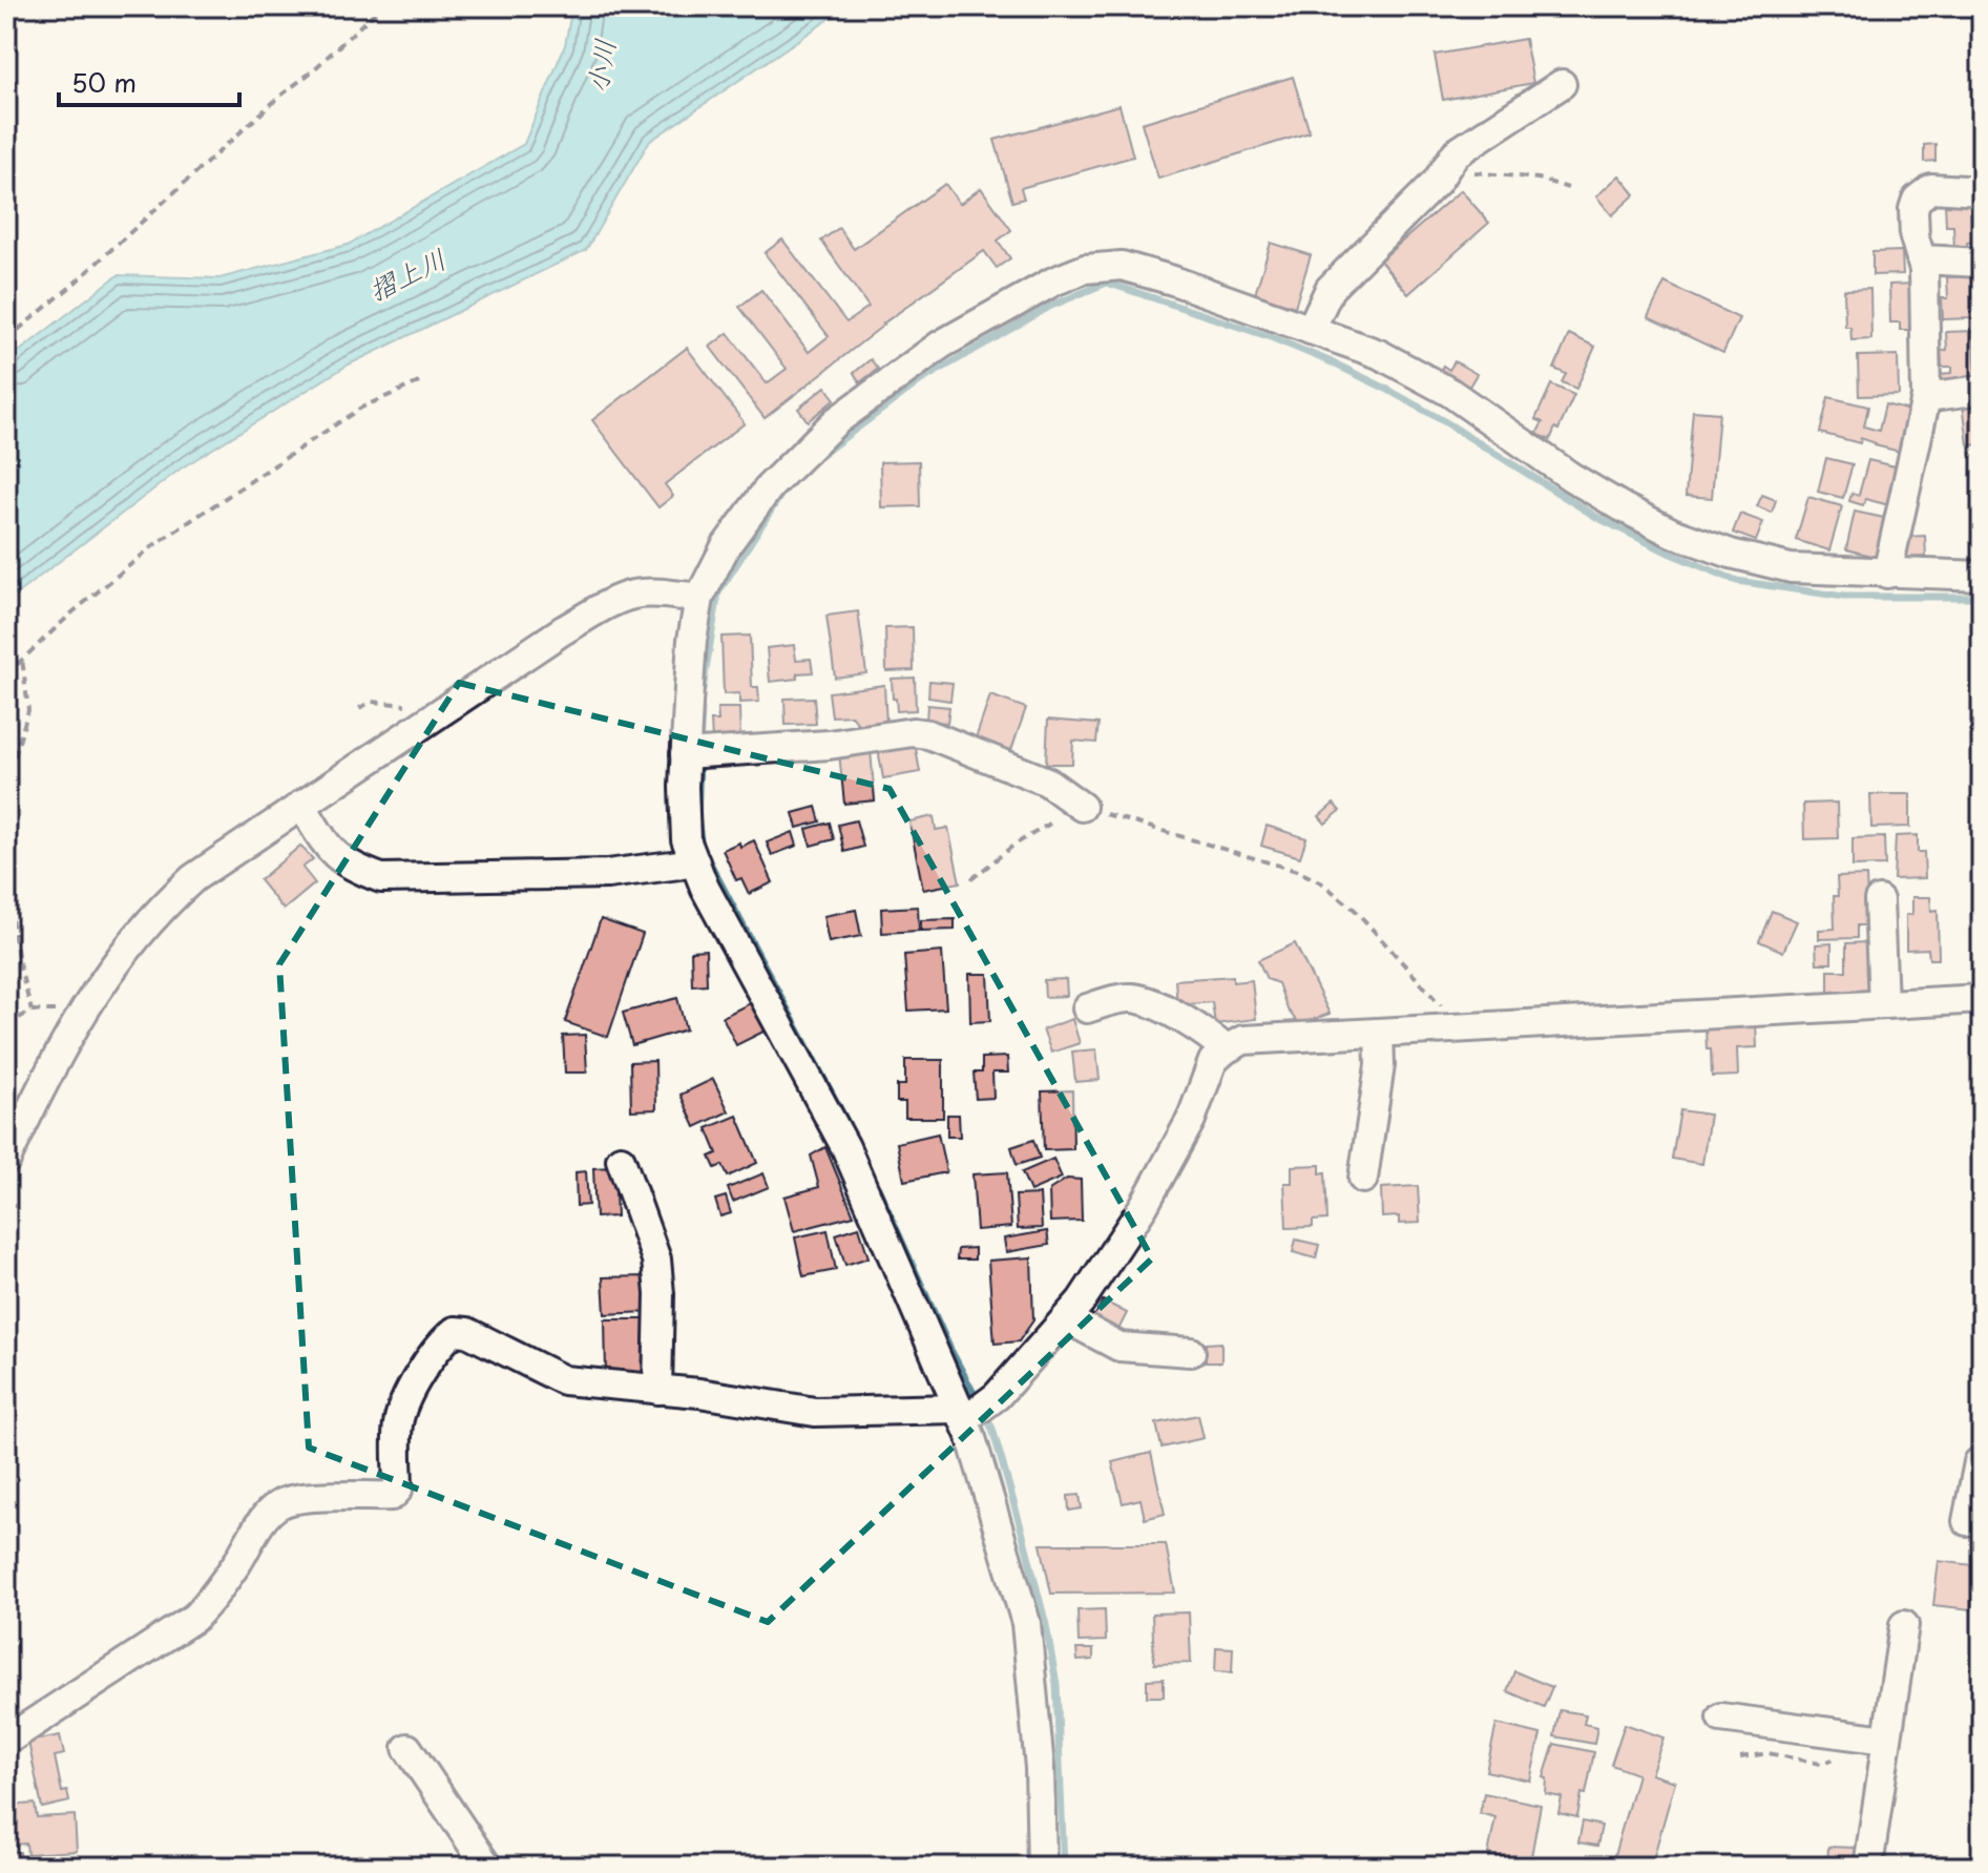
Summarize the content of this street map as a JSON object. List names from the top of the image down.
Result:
{
  "water": ["小川", "摺上川"],
  "scale_bar": "50 m"
}
